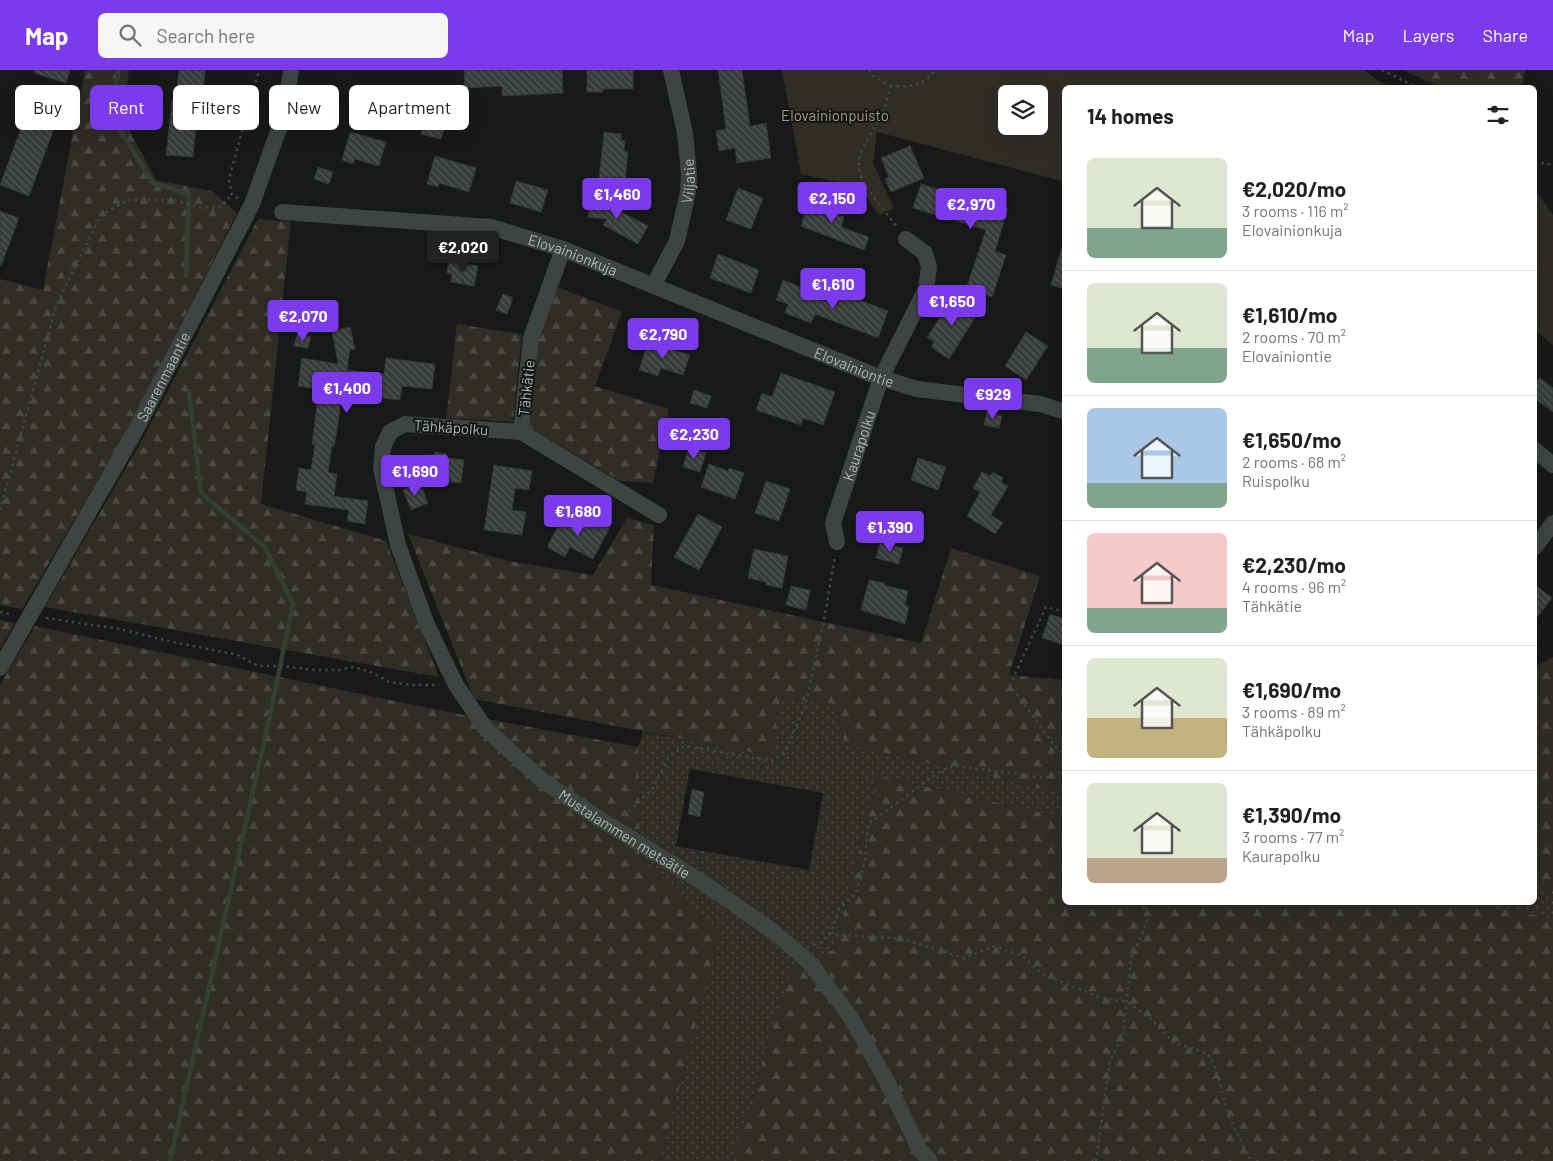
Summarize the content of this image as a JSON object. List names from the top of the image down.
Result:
{
  "streets": {
    "street": [
      "Viljatie",
      "Elovainionkuja",
      "Elovainiontie",
      "Saarenmaantie",
      "Tähkätie",
      "Tähkäpolku",
      "Kaurapolku",
      "Mustalammen metsätie"
    ]
  },
  "crossings": [
    ["Viljatie", "Elovainionkuja"],
    ["Viljatie", "Elovainiontie"],
    ["Elovainionkuja", "Elovainiontie"],
    ["Elovainionkuja", "Tähkätie"],
    ["Elovainiontie", "Kaurapolku"],
    ["Tähkätie", "Tähkäpolku"],
    ["Tähkäpolku", "Mustalammen metsätie"]
  ],
  "parks": ["Elovainionpuisto"],
  "page": {
    "header": "Map",
    "search": "Search here",
    "nav": ["Map", "Layers", "Share"],
    "chip": [
      "Buy",
      "Rent",
      "Filters",
      "New",
      "Apartment"
    ],
    "heading": "14 homes",
    "list": [
      {
        "name": "€2,020/mo",
        "note": "3 rooms · 116 m² · Elovainionkuja"
      },
      {
        "name": "€1,610/mo",
        "note": "2 rooms · 70 m² · Elovainiontie"
      },
      {
        "name": "€1,650/mo",
        "note": "2 rooms · 68 m² · Ruispolku"
      },
      {
        "name": "€2,230/mo",
        "note": "4 rooms · 96 m² · Tähkätie"
      },
      {
        "name": "€1,690/mo",
        "note": "3 rooms · 89 m² · Tähkäpolku"
      },
      {
        "name": "€1,390/mo",
        "note": "3 rooms · 77 m² · Kaurapolku"
      }
    ],
    "price": [
      "€1,460",
      "€2,150",
      "€2,970",
      "€2,020",
      "€1,610",
      "€1,650",
      "€2,070",
      "€2,790",
      "€1,400",
      "€929",
      "€2,230",
      "€1,690",
      "€1,680",
      "€1,390"
    ]
  }
}
